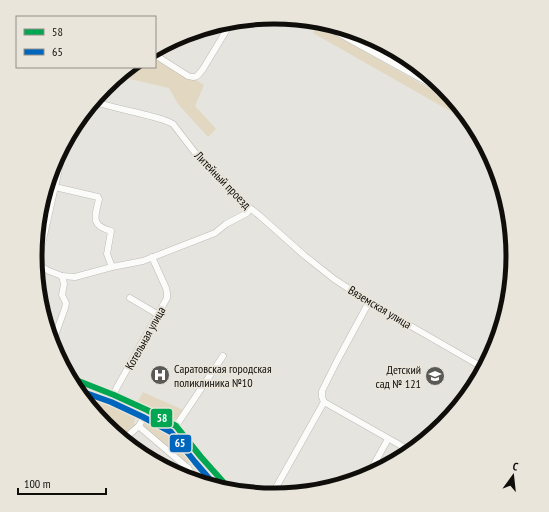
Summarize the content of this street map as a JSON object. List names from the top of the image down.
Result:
{
  "streets": {
    "street": ["Литейный проезд", "Вяземская улица", "Котельная улица"]
  },
  "crossings": [
    ["Литейный проезд", "Вяземская улица"]
  ],
  "places": {
    "hospital": ["Саратовская городская поликлиника №10"],
    "school or university": ["Детский сад № 121"]
  },
  "lines": ["transit line 58", "transit line 65"],
  "legend": ["58", "65"],
  "scale_bar": "100 m",
  "north": "top"
}
